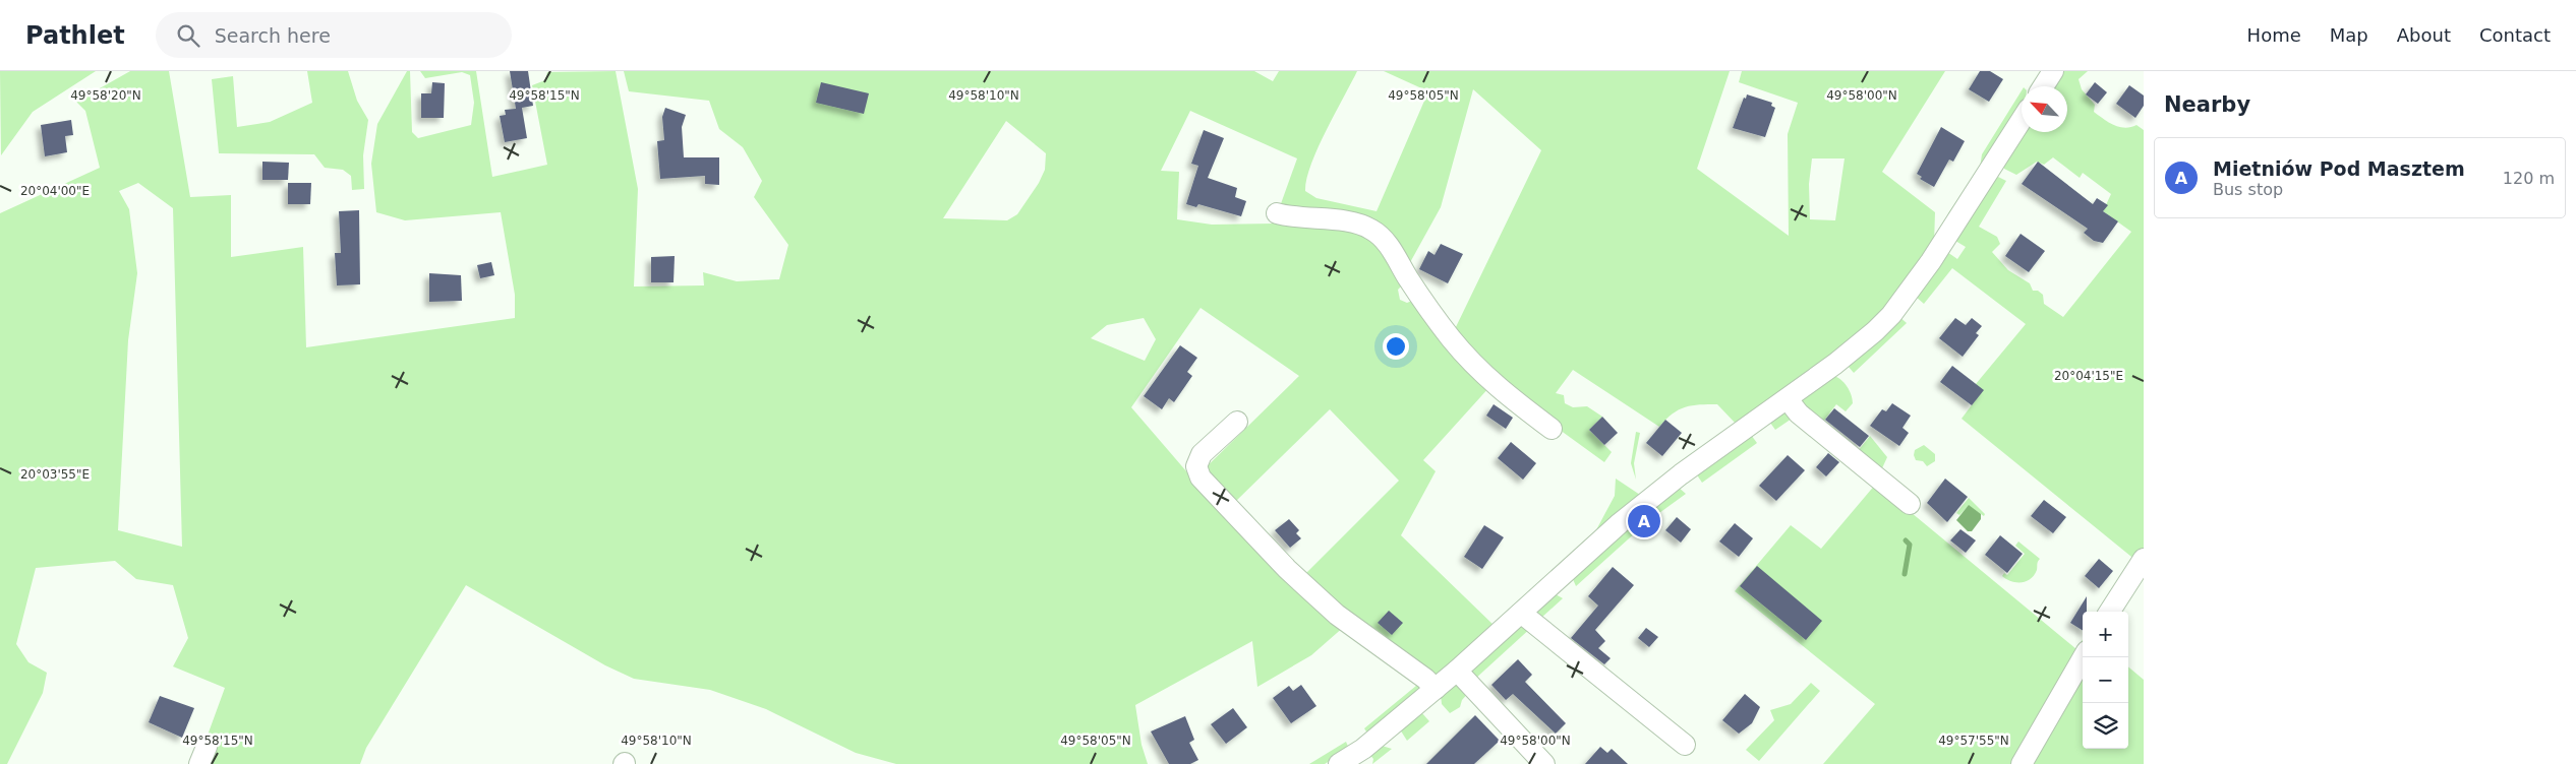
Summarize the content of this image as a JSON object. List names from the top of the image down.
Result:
{
  "north": "top left",
  "page": {
    "header": "Pathlet",
    "search": "Search here",
    "nav": [
      "Home",
      "Map",
      "About",
      "Contact"
    ],
    "heading": "Nearby",
    "list": [
      {
        "mark": "A",
        "name": "Mietniów Pod Masztem",
        "note": "Bus stop",
        "value": "120 m"
      }
    ],
    "pins": "A",
    "map_buttons": ["+", "−"]
  },
  "coordinates": [
    "49°58'20\"N",
    "49°58'15\"N",
    "49°58'10\"N",
    "49°58'05\"N",
    "49°58'00\"N",
    "20°04'00\"E",
    "20°04'15\"E",
    "20°03'55\"E",
    "49°57'55\"N"
  ]
}
